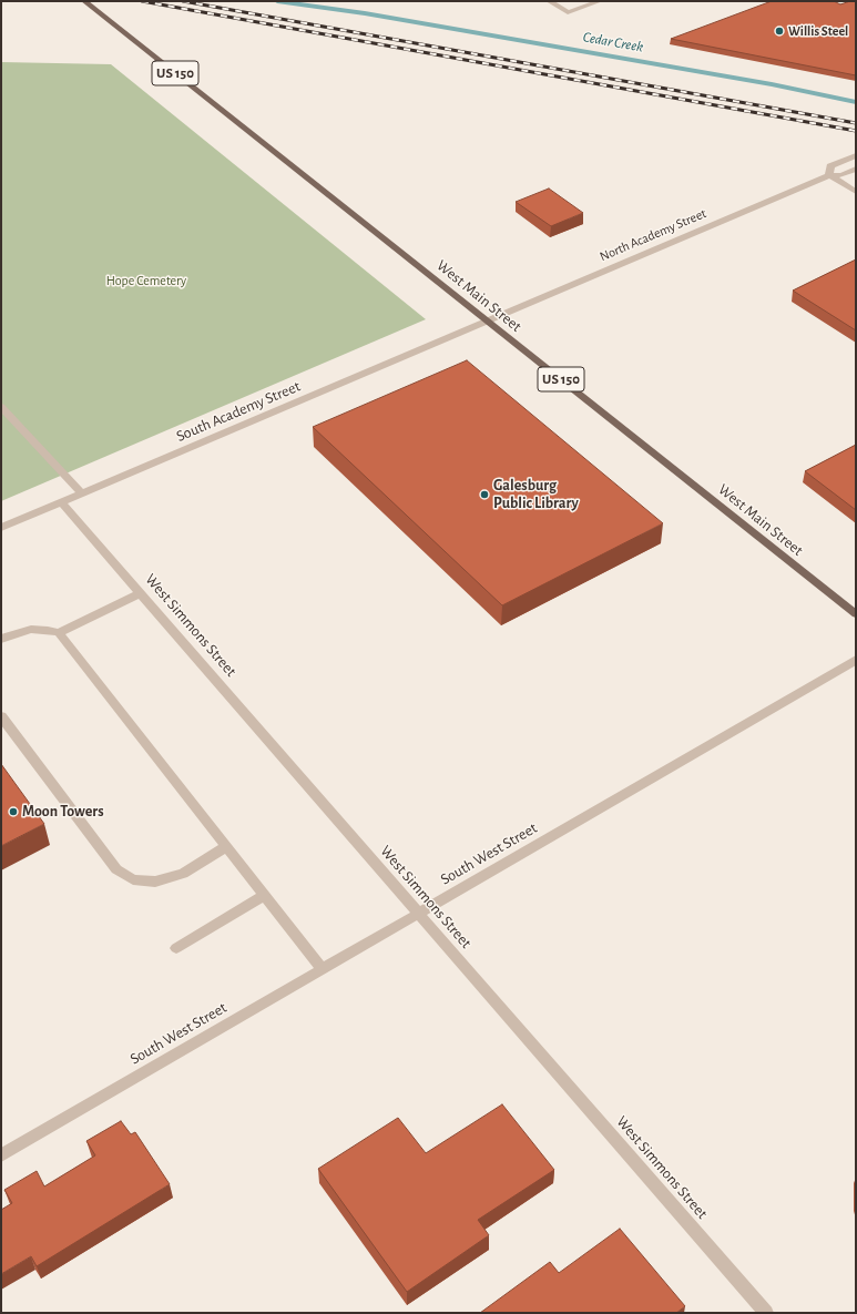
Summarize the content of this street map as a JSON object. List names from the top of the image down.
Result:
{
  "streets": {
    "main road": ["US 150", "West Main Street"],
    "street": [
      "North Academy Street",
      "South Academy Street",
      "West Simmons Street",
      "South West Street"
    ]
  },
  "crossings": [
    ["North Academy Street", "West Main Street"],
    ["North Academy Street", "South Academy Street"],
    ["West Main Street", "South Academy Street"],
    ["South Academy Street", "West Simmons Street"],
    ["West Simmons Street", "South West Street"]
  ],
  "water": ["Cedar Creek"],
  "parks": ["Hope Cemetery"],
  "places": ["Willis Steel", "Galesburg Public Library", "Moon Towers"]
}
